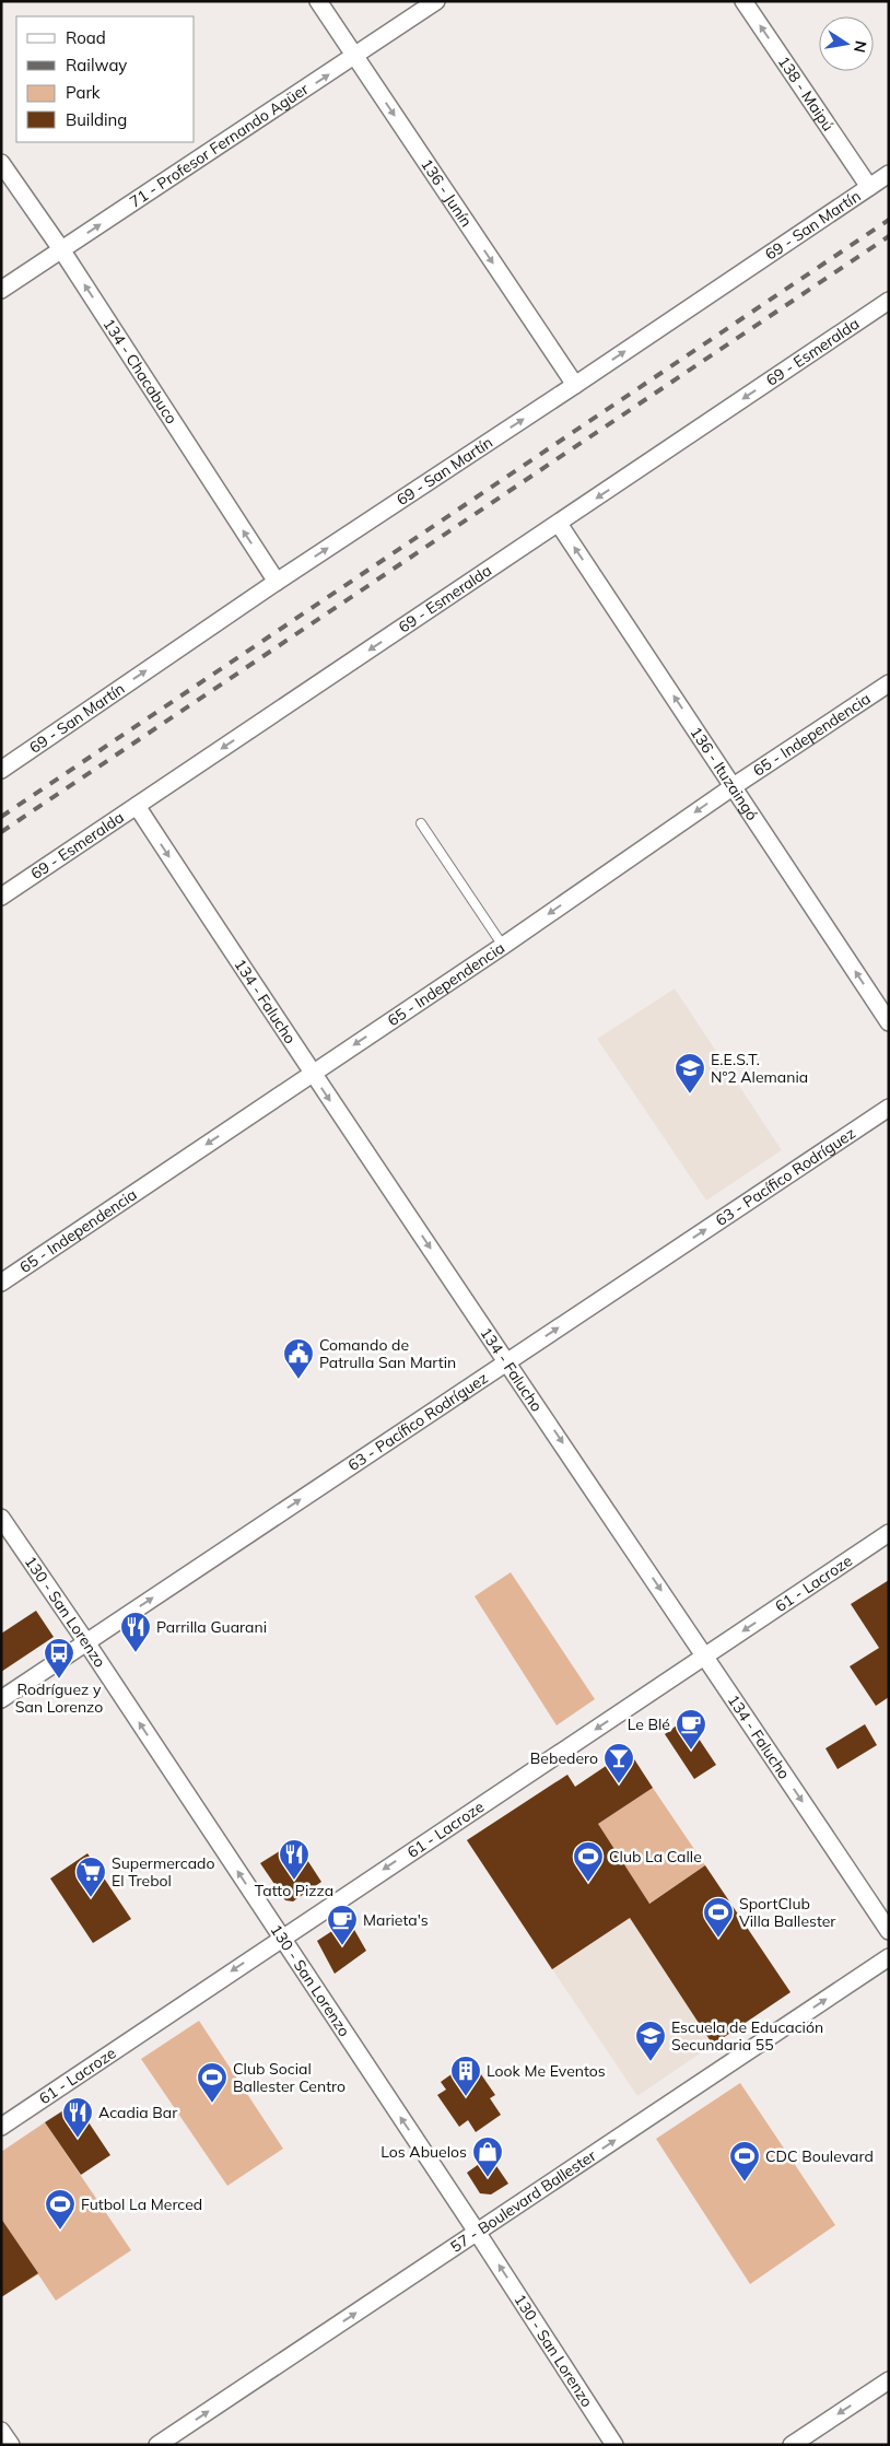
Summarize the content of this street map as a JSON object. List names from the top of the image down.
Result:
{
  "streets": {
    "street": [
      "138 - Maipú",
      "71 - Profesor Fernando Agüer",
      "136 - Junín",
      "69 - San Martín",
      "69 - Esmeralda",
      "134 - Chacabuco",
      "65 - Independencia",
      "136 - Ituzaingó",
      "134 - Falucho",
      "63 - Pacífico Rodríguez",
      "61 - Lacroze",
      "130 - San Lorenzo",
      "57 - Boulevard Ballester"
    ]
  },
  "crossings": [
    ["138 - Maipú", "69 - San Martín"],
    ["71 - Profesor Fernando Agüer", "136 - Junín"],
    ["71 - Profesor Fernando Agüer", "134 - Chacabuco"],
    ["136 - Junín", "69 - San Martín"],
    ["69 - San Martín", "134 - Chacabuco"],
    ["69 - Esmeralda", "136 - Ituzaingó"],
    ["69 - Esmeralda", "134 - Falucho"],
    ["65 - Independencia", "136 - Ituzaingó"],
    ["65 - Independencia", "134 - Falucho"],
    ["134 - Falucho", "63 - Pacífico Rodríguez"],
    ["134 - Falucho", "61 - Lacroze"],
    ["63 - Pacífico Rodríguez", "130 - San Lorenzo"],
    ["61 - Lacroze", "130 - San Lorenzo"],
    ["130 - San Lorenzo", "57 - Boulevard Ballester"]
  ],
  "one_way": [
    "138 - Maipú",
    "71 - Profesor Fernando Agüer",
    "136 - Junín",
    "69 - San Martín",
    "69 - Esmeralda",
    "134 - Chacabuco",
    "65 - Independencia",
    "136 - Ituzaingó",
    "134 - Falucho",
    "63 - Pacífico Rodríguez",
    "61 - Lacroze",
    "130 - San Lorenzo",
    "57 - Boulevard Ballester"
  ],
  "places": {
    "school or university": ["E.E.S.T. Nº2 Alemania", "Escuela de Educación Secundaria 55"],
    "public building": ["Comando de Patrulla San Martin"],
    "restaurant": ["Parrilla Guarani", "Tatto Pizza", "Acadia Bar"],
    "bus stop": ["Rodríguez y San Lorenzo"],
    "cafe": ["Le Blé", "Marieta's"],
    "bar": ["Bebedero"],
    "sports": [
      "Club La Calle",
      "SportClub Villa Ballester",
      "Club Social Ballester Centro",
      "CDC Boulevard",
      "Futbol La Merced"
    ],
    "supermarket": ["Supermercado El Trebol"],
    "building": ["Look Me Eventos"],
    "shop": ["Los Abuelos"]
  },
  "legend": [
    "Road",
    "Railway",
    "Park",
    "Building"
  ],
  "north": "right"
}
